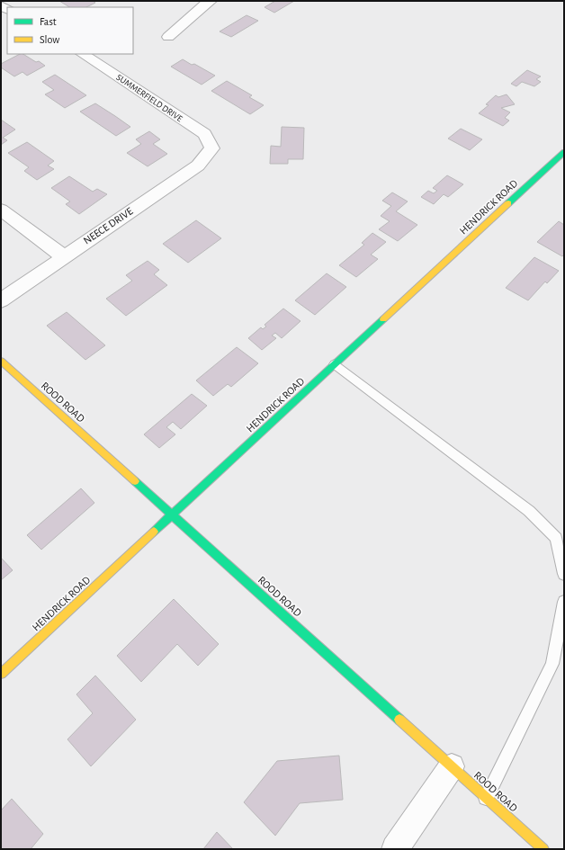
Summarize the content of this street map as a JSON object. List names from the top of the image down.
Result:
{
  "streets": {
    "street": [
      "SUMMERFIELD DRIVE",
      "HENDRICK ROAD",
      "NEECE DRIVE",
      "ROOD ROAD"
    ]
  },
  "crossings": [
    ["SUMMERFIELD DRIVE", "NEECE DRIVE"],
    ["HENDRICK ROAD", "ROOD ROAD"]
  ],
  "legend": ["Fast", "Slow"]
}
